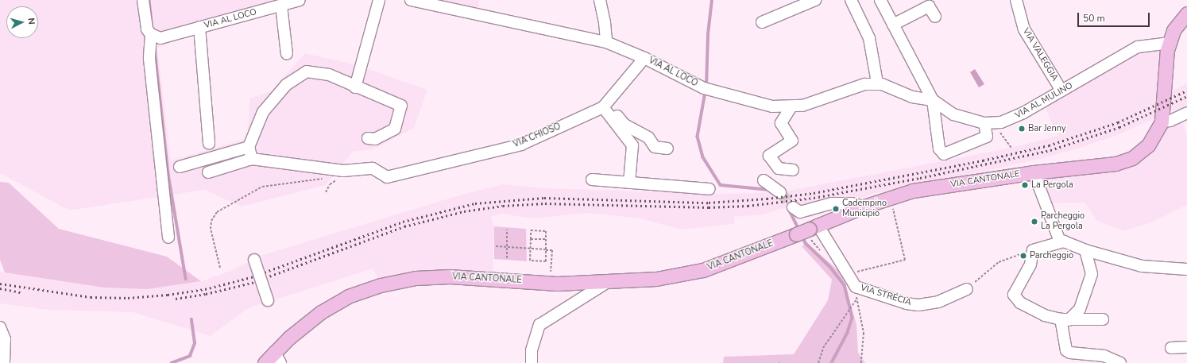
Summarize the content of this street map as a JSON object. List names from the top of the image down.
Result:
{
  "streets": {
    "main road": ["VIA CANTONALE"],
    "street": [
      "VIA AL LOCO",
      "VIA VALEGGIA",
      "VIA AL MULINO",
      "VIA CHIOSO",
      "VIA STRÉCIA"
    ]
  },
  "crossings": [
    ["VIA AL LOCO", "VIA CHIOSO"],
    ["VIA VALEGGIA", "VIA AL MULINO"],
    ["VIA AL MULINO", "VIA CANTONALE"],
    ["VIA CANTONALE", "VIA STRÉCIA"]
  ],
  "places": [
    "Bar Jenny",
    "La Pergola",
    "Cadempino Municipio",
    "Parcheggio La Pergola",
    "Parcheggio"
  ],
  "scale_bar": "50 m",
  "north": "right"
}
